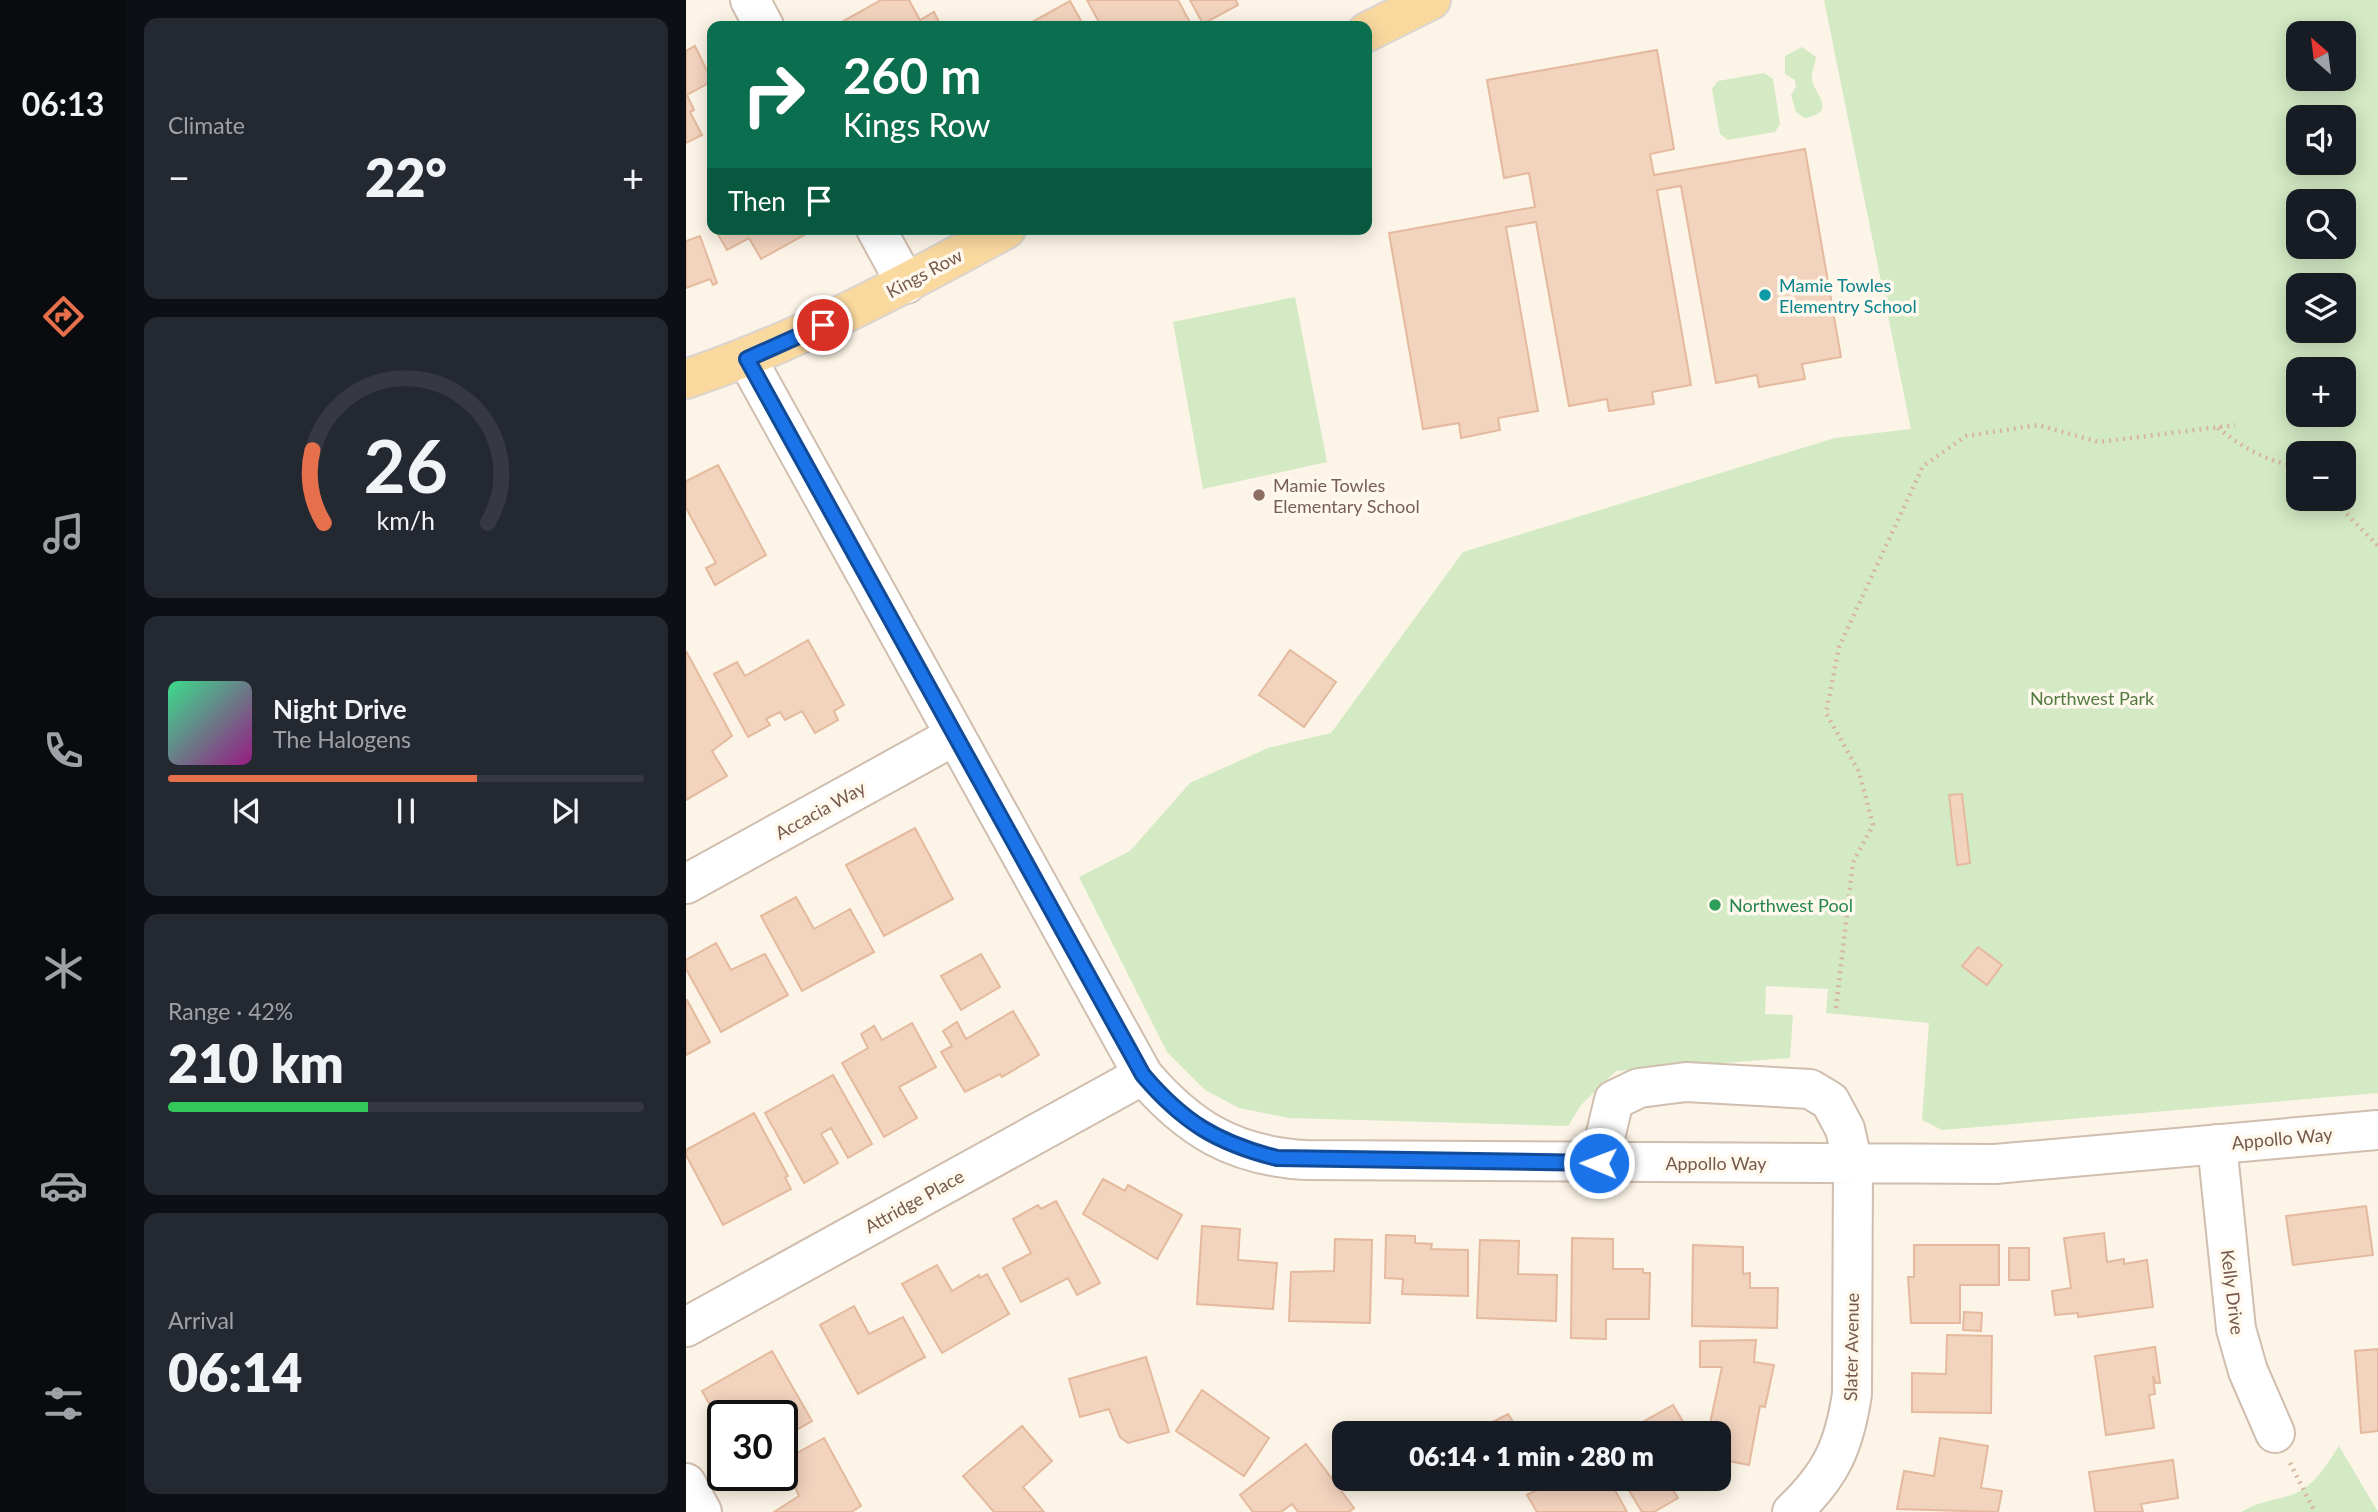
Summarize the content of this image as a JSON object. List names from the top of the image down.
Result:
{
  "streets": {
    "main road": ["Kings Row"],
    "street": [
      "Accacia Way",
      "Appollo Way",
      "Attridge Place",
      "Kelly Drive",
      "Slater Avenue"
    ]
  },
  "crossings": [
    ["Kings Row", "Appollo Way"],
    ["Accacia Way", "Appollo Way"],
    ["Appollo Way", "Attridge Place"],
    ["Appollo Way", "Kelly Drive"],
    ["Appollo Way", "Slater Avenue"]
  ],
  "parks": ["Northwest Park"],
  "places": ["Mamie Towles Elementry School", "Mamie Towles Elementary School", "Northwest Pool"],
  "north": "top left",
  "page": {
    "tabs": "06:13",
    "tile": [
      "Climate",
      ["Range · 42%", "210 km"],
      ["Arrival", "06:14"]
    ],
    "map_buttons": ["+", "−"],
    "turn": ["260 m", "Kings Row"],
    "heat": ["−", "22°", "+"],
    "then": "Then",
    "song": ["Night Drive", "The Halogens"],
    "limit": "30",
    "trip": "06:14 · 1 min · 280 m",
    "gauge": ["26", "km/h"]
  }
}
